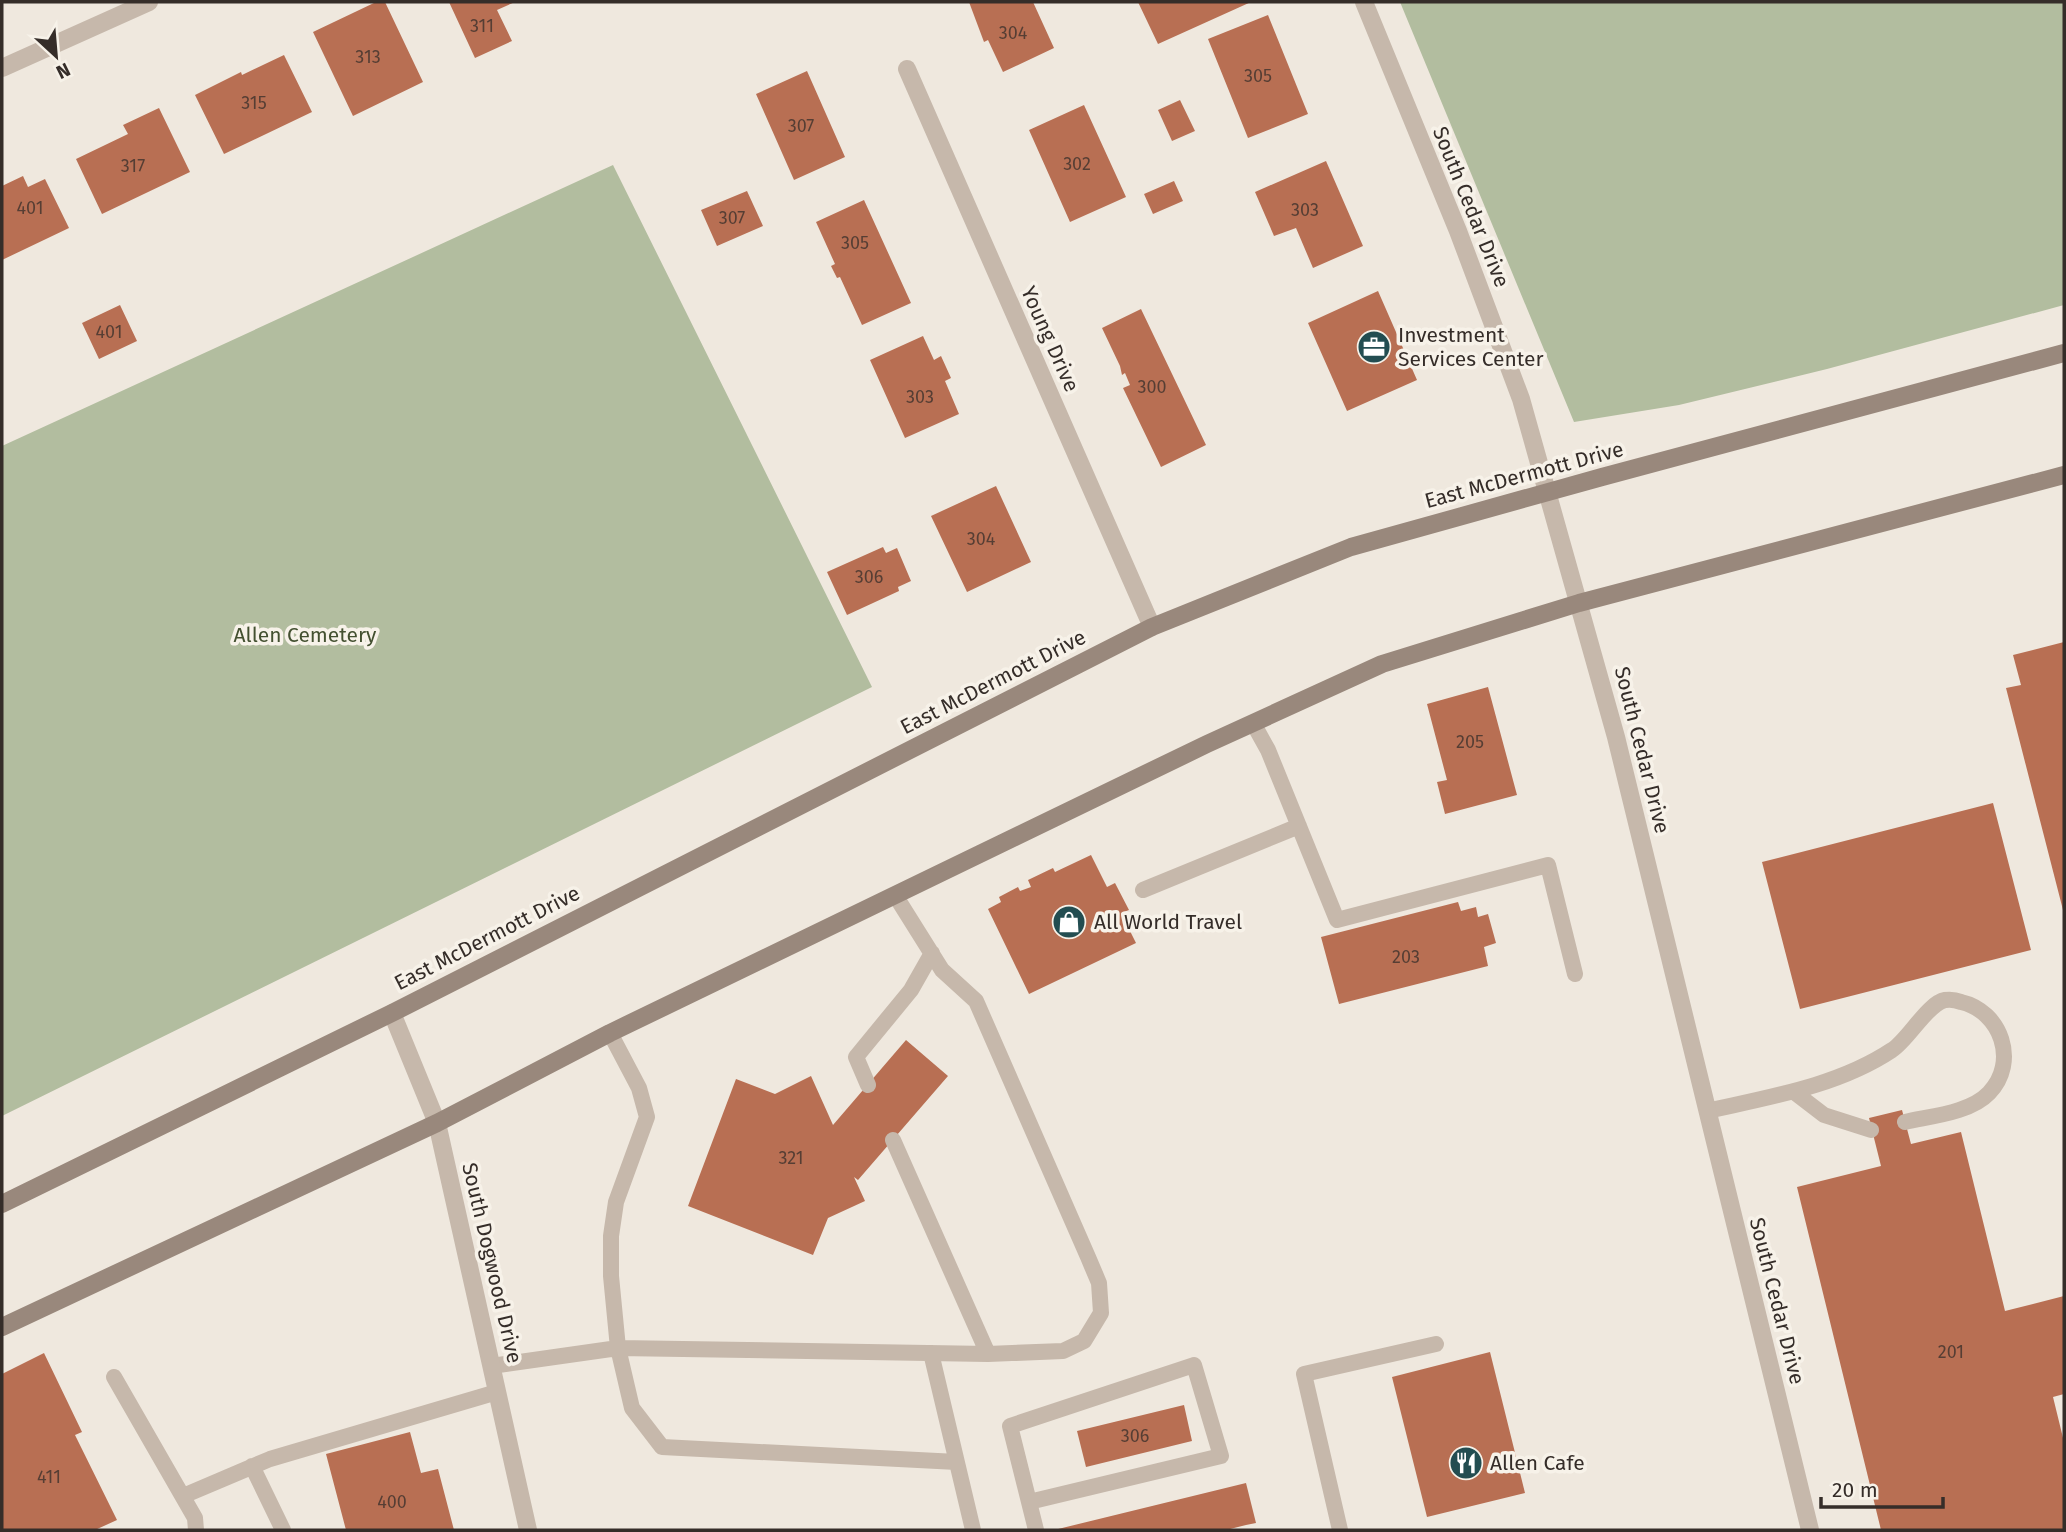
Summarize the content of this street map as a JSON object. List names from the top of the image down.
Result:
{
  "streets": {
    "main road": ["East McDermott Drive"],
    "street": ["South Cedar Drive", "Young Drive", "South Dogwood Drive"]
  },
  "crossings": [
    ["South Cedar Drive", "East McDermott Drive"],
    ["Young Drive", "East McDermott Drive"],
    ["East McDermott Drive", "South Dogwood Drive"]
  ],
  "parks": ["Allen Cemetery"],
  "places": {
    "office": ["Investment Services Center"],
    "shop": ["All World Travel"],
    "restaurant": ["Allen Cafe"]
  },
  "house_numbers": [
    "311",
    "304",
    "313",
    "305",
    "315",
    "307",
    "302",
    "317",
    "401",
    "303",
    "307",
    "305",
    "401",
    "300",
    "303",
    "304",
    "306",
    "205",
    "203",
    "321",
    "201",
    "306",
    "411",
    "400"
  ],
  "scale_bar": "20 m",
  "north": "bottom right"
}
